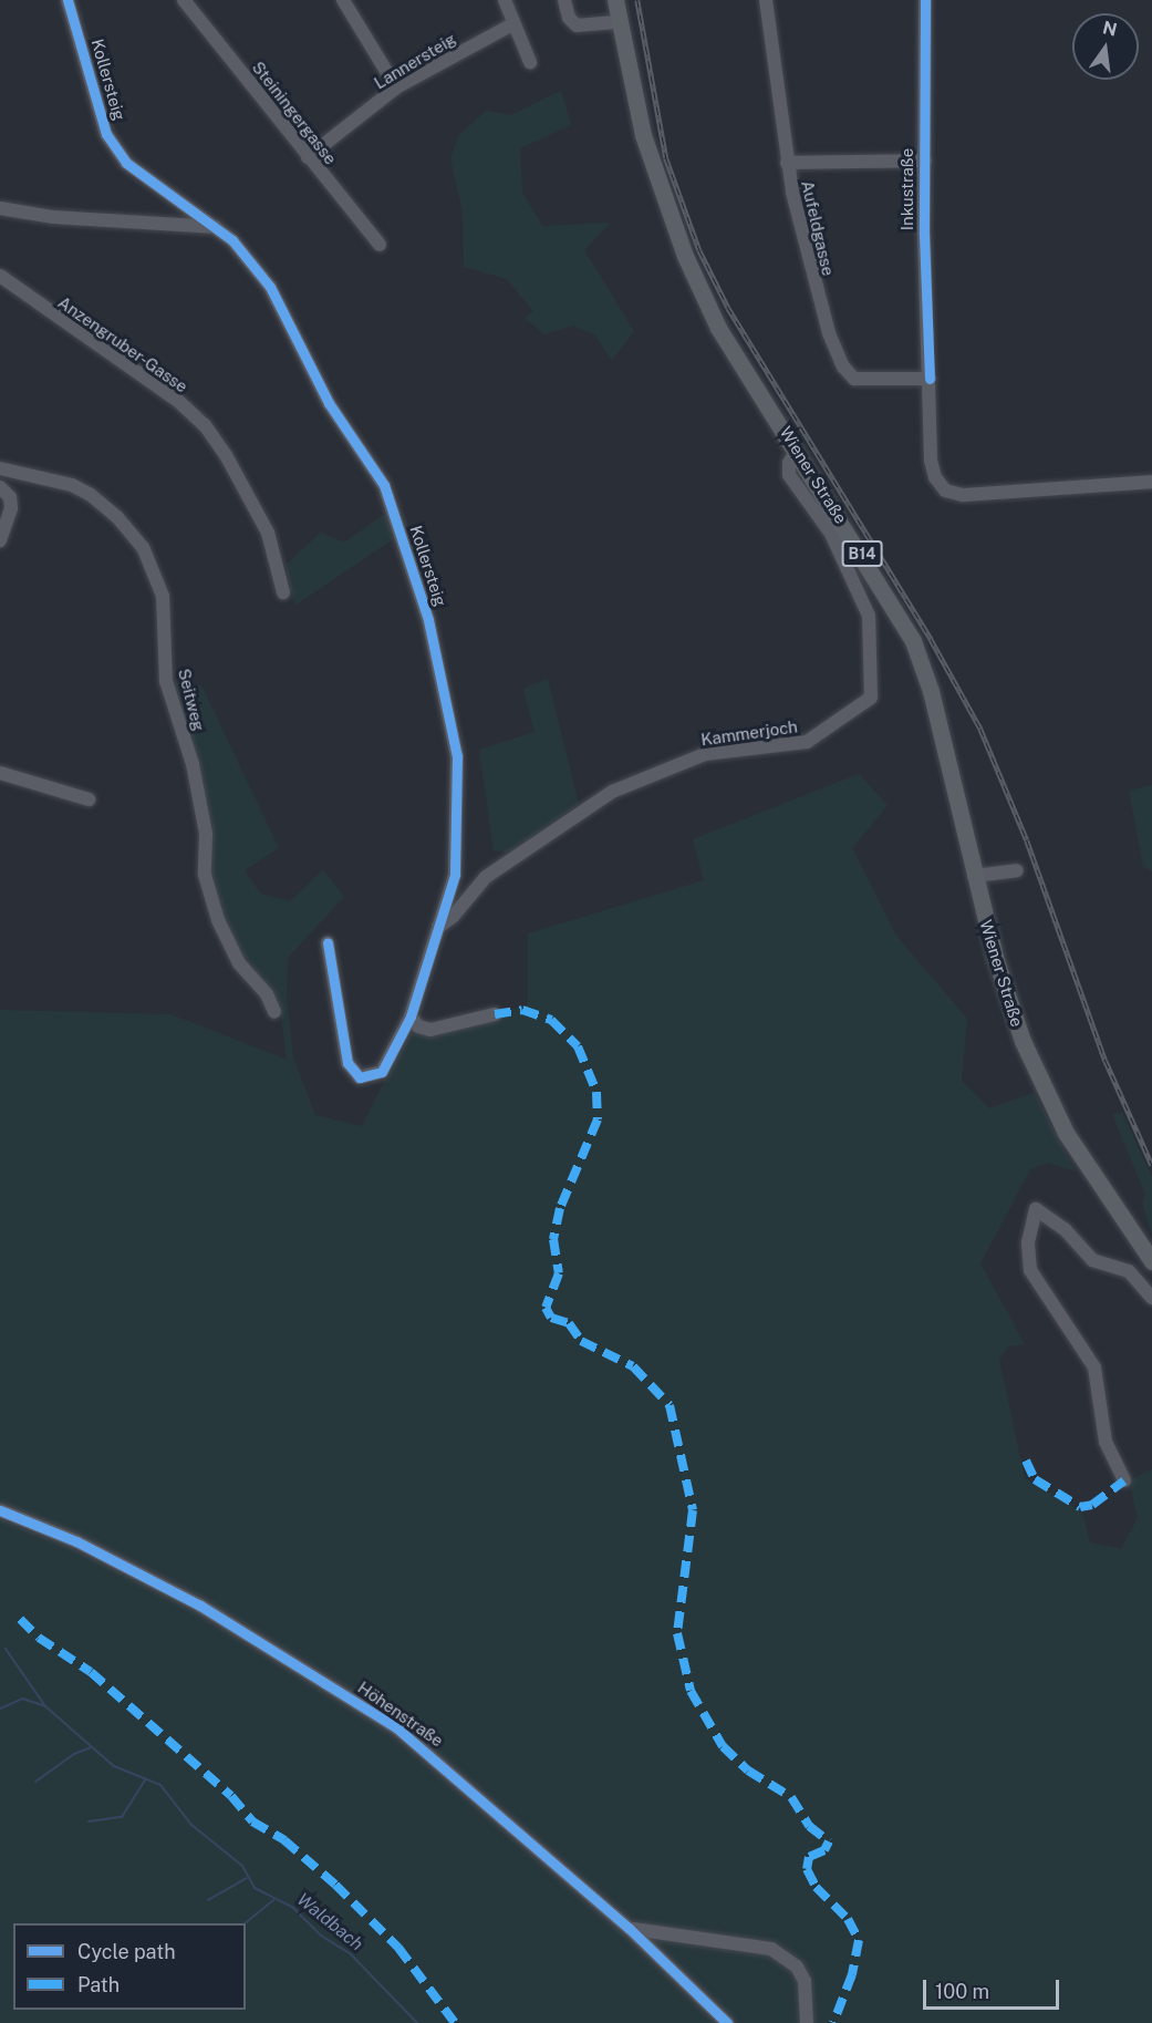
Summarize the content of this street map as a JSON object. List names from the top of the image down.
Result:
{
  "streets": {
    "main road": ["Wiener Straße", "B14"],
    "street": [
      "Lannersteig",
      "Kollersteig",
      "Steiningergasse",
      "Inkustraße",
      "Aufeldgasse",
      "Anzengruber-Gasse",
      "Seitweg",
      "Kammerjoch",
      "Höhenstraße"
    ]
  },
  "crossings": [
    ["Lannersteig", "Steiningergasse"],
    ["Kollersteig", "Kammerjoch"],
    ["Inkustraße", "Aufeldgasse"],
    ["Wiener Straße", "Kammerjoch"]
  ],
  "water": ["Waldbach"],
  "legend": ["Cycle path", "Path"],
  "scale_bar": "100 m",
  "north": "top"
}
